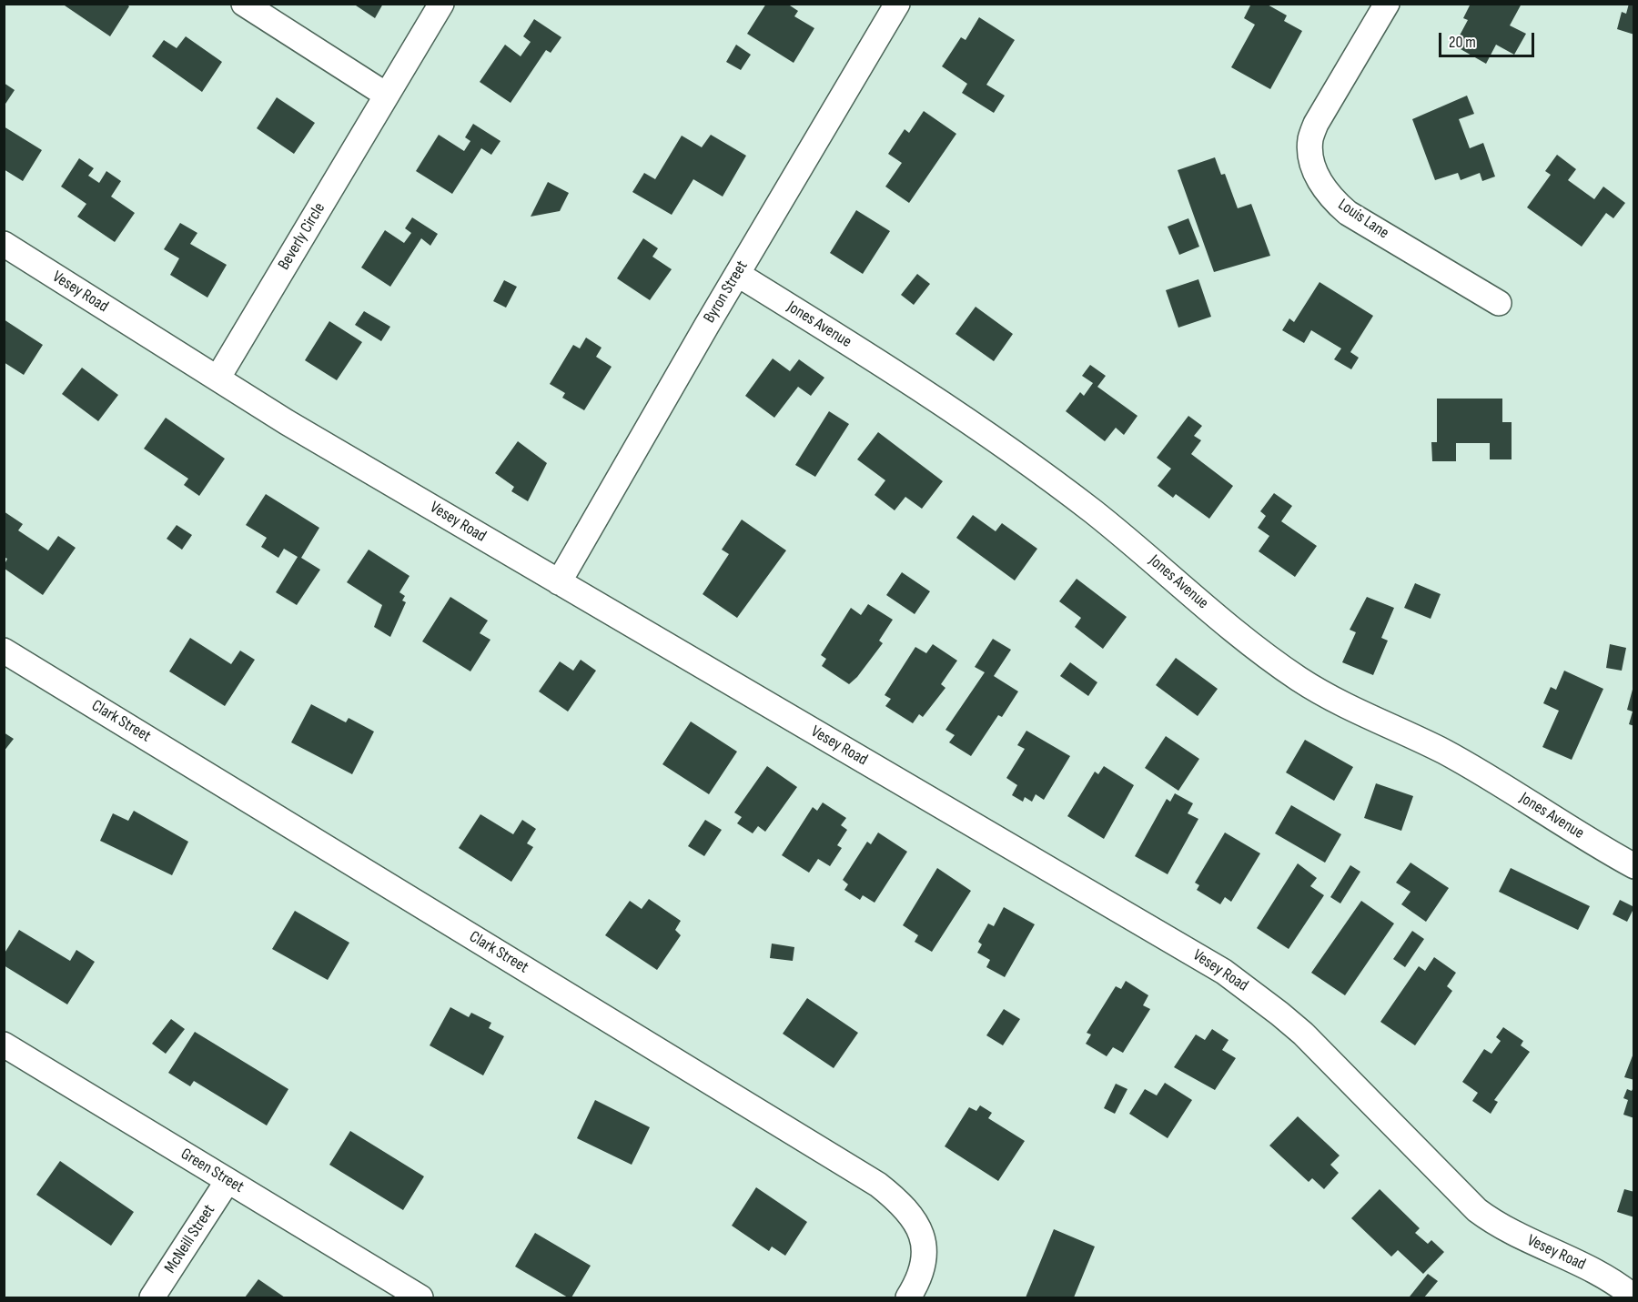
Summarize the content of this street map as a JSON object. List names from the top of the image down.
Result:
{
  "streets": {
    "street": [
      "Louis Lane",
      "Beverly Circle",
      "Vesey Road",
      "Byron Street",
      "Jones Avenue",
      "Clark Street",
      "Green Street",
      "McNeill Street"
    ]
  },
  "crossings": [
    ["Beverly Circle", "Vesey Road"],
    ["Vesey Road", "Byron Street"],
    ["Byron Street", "Jones Avenue"],
    ["Green Street", "McNeill Street"]
  ],
  "scale_bar": "20 m"
}
